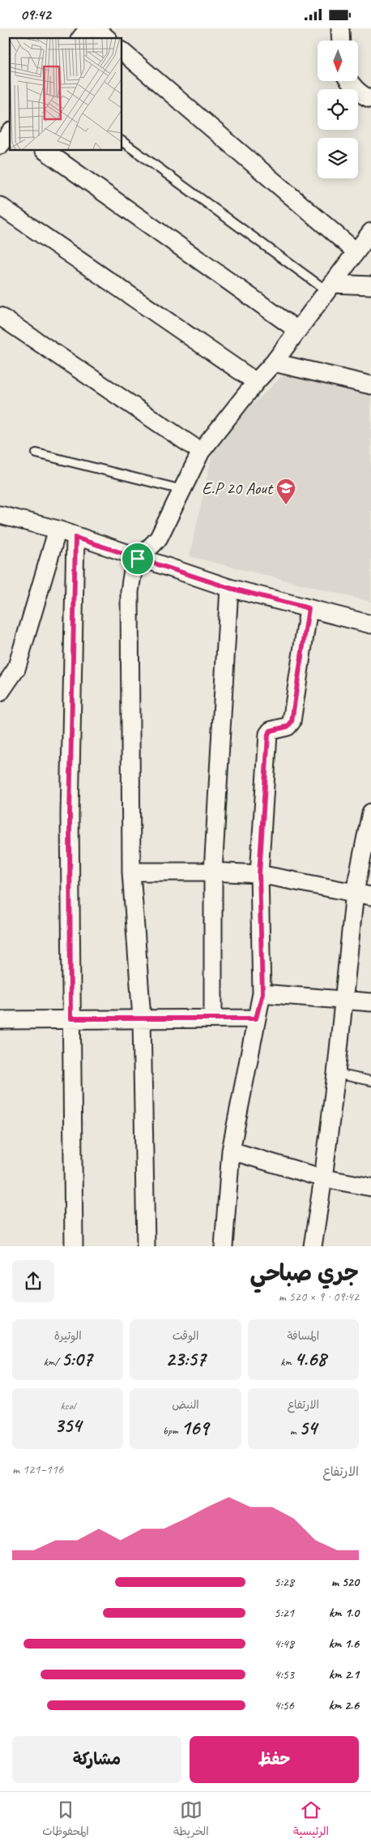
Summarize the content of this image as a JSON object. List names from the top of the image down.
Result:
{
  "places": {
    "school or university": ["E.P 20 Aout"]
  },
  "north": "bottom",
  "page": {
    "status": "09:42",
    "heading": ["جري صباحي", "09:42 · 9 × 520 m"],
    "stats": [
      ["المسافة", "4.68 km"],
      ["الوقت", "23:57"],
      ["الوتيرة", "5:07 /km"],
      ["الارتفاع", "54 m"],
      ["النبض", "169 bpm"],
      ["kcal", "354"]
    ],
    "chart": ["الارتفاع", "116–121 m"],
    "list": [
      {
        "name": "520 m",
        "note": "5:28"
      },
      {
        "name": "1.0 km",
        "note": "5:21"
      },
      {
        "name": "1.6 km",
        "note": "4:48"
      },
      {
        "name": "2.1 km",
        "note": "4:53"
      },
      {
        "name": "2.6 km",
        "note": "4:56"
      }
    ],
    "buttons": ["حفظ", "مشاركة"],
    "tabs": ["الرئيسية", "الخريطة", "المحفوظات"]
  }
}
